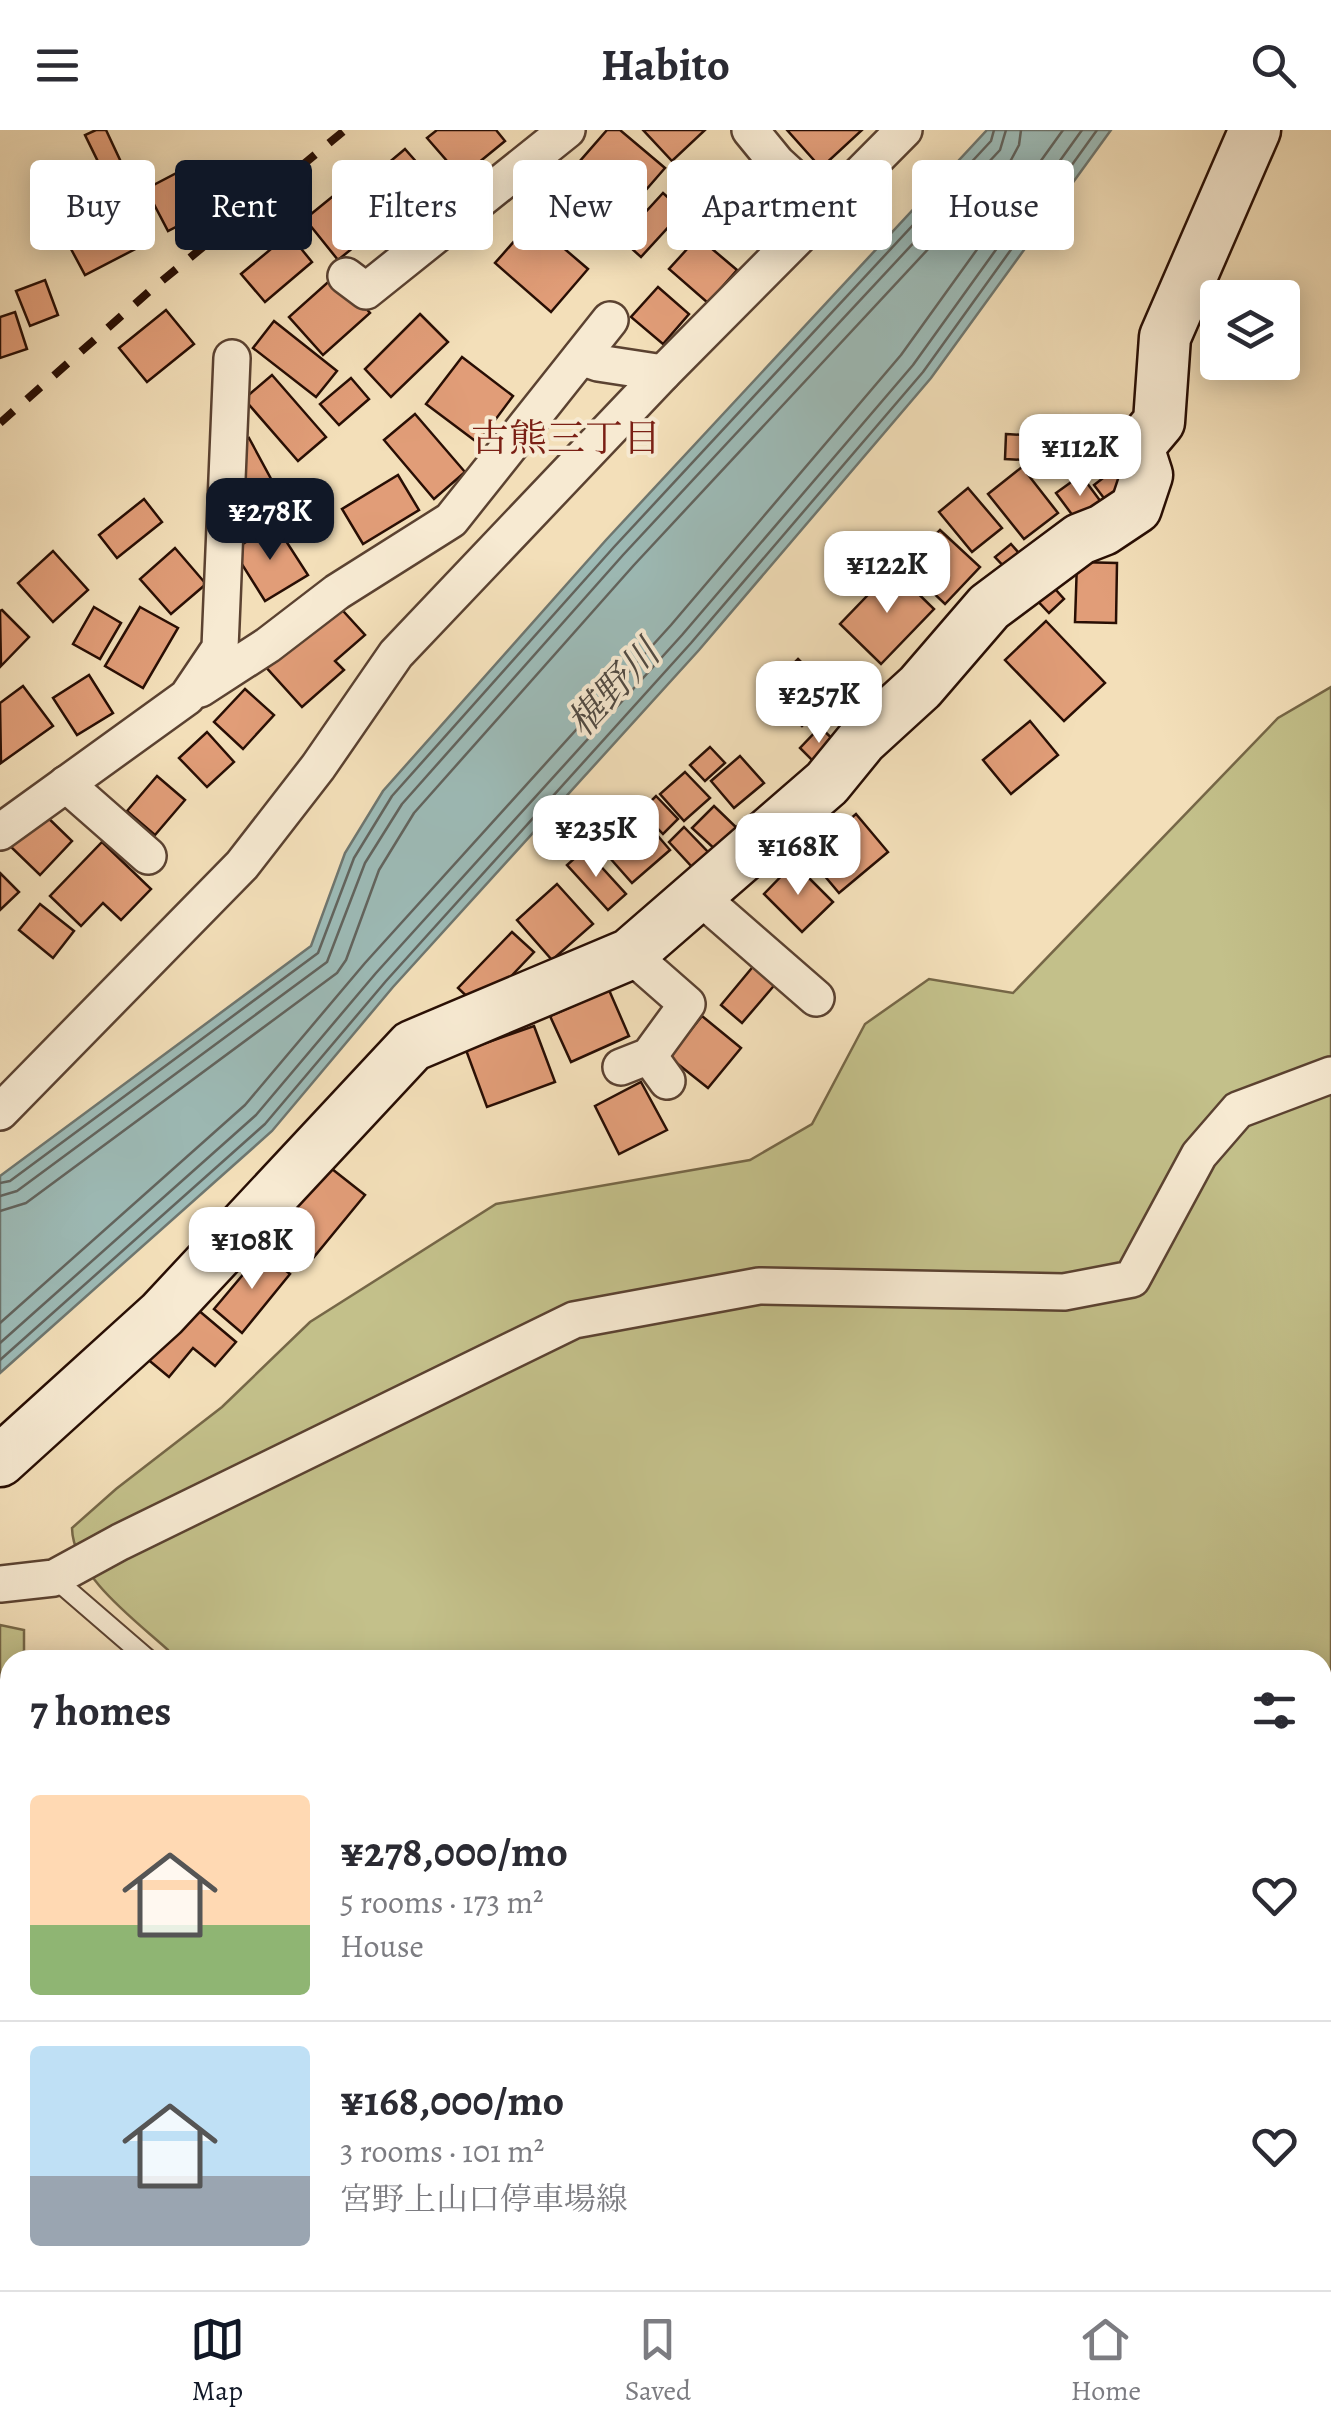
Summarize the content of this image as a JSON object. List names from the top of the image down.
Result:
{
  "districts": ["古熊三丁目"],
  "water": ["椹野川"],
  "page": {
    "header": "Habito",
    "chip": [
      "Buy",
      "Rent",
      "Filters",
      "New",
      "Apartment",
      "House"
    ],
    "price": [
      "¥112K",
      "¥278K",
      "¥122K",
      "¥257K",
      "¥235K",
      "¥168K",
      "¥108K"
    ],
    "heading": "7 homes",
    "list": [
      {
        "name": "¥278,000/mo",
        "note": "5 rooms · 173 m² · House"
      },
      {
        "name": "¥168,000/mo",
        "note": "3 rooms · 101 m² · 宮野上山口停車場線"
      }
    ],
    "tabs": ["Map", "Saved", "Home"]
  }
}
